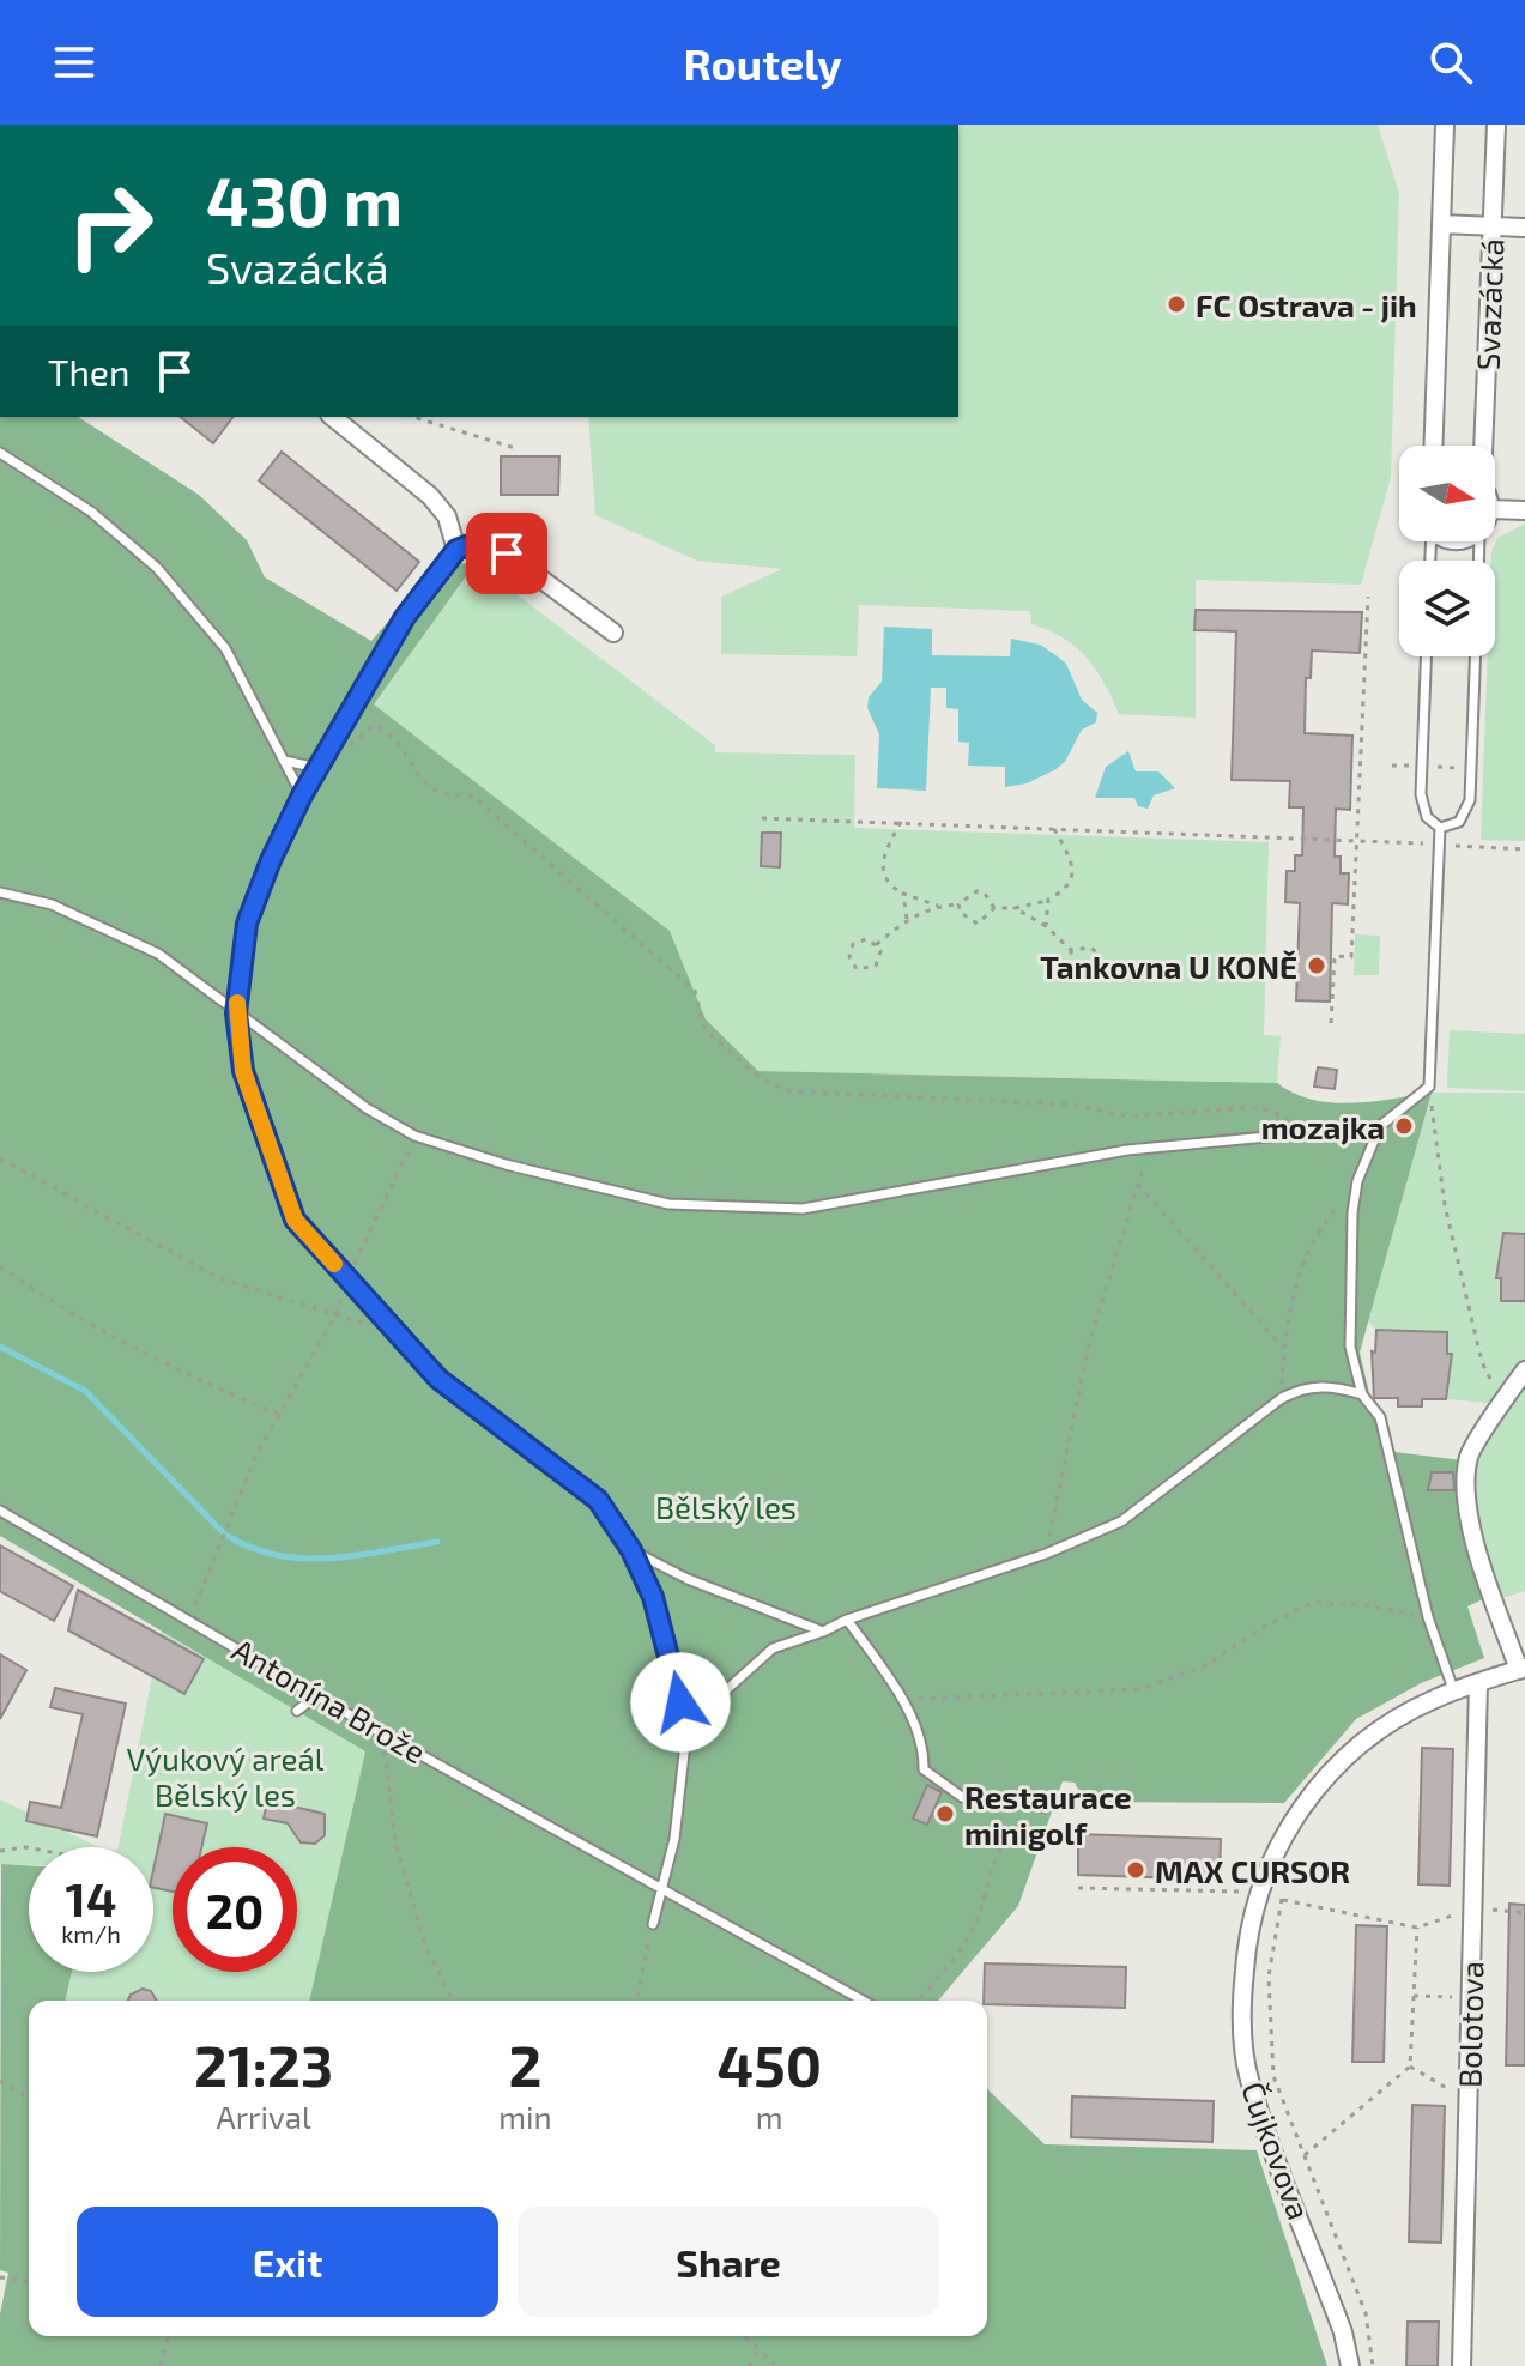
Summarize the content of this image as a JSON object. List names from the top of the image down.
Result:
{
  "streets": {
    "street": ["Svazácká", "Bolotova", "Čujkovova"],
    "lane": ["Antonína Brože"]
  },
  "crossings": [
    ["Bolotova", "Čujkovova"]
  ],
  "parks": ["Bělský les", "Výukový areál Bělský les"],
  "places": [
    "FC Ostrava - jih",
    "Tankovna U KONĚ",
    "mozajka",
    "Restaurace minigolf",
    "MAX CURSOR"
  ],
  "north": "right",
  "page": {
    "header": "Routely",
    "turn": ["430 m", "Svazácká"],
    "then": "Then",
    "speed": "14 km/h",
    "limit": "20",
    "eta": [
      "21:23",
      "Arrival",
      "2",
      "min",
      "450",
      "m"
    ],
    "buttons": ["Exit", "Share"]
  }
}
